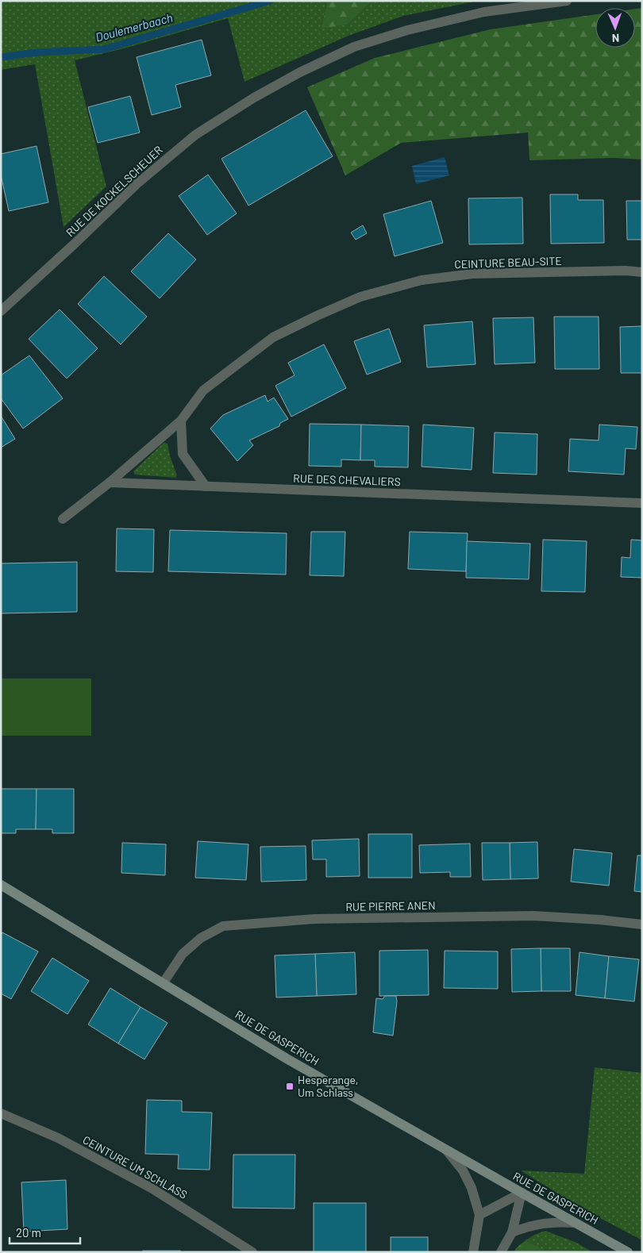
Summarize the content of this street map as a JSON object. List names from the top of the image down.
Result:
{
  "streets": {
    "main road": ["RUE DE GASPERICH"],
    "street": [
      "RUE DE KOCKELSCHEUER",
      "CEINTURE BEAU-SITE",
      "RUE DES CHEVALIERS",
      "RUE PIERRE ANEN",
      "CEINTURE UM SCHLASS"
    ]
  },
  "crossings": [
    ["CEINTURE BEAU-SITE", "RUE DES CHEVALIERS"],
    ["RUE PIERRE ANEN", "RUE DE GASPERICH"]
  ],
  "water": ["Doulemerbaach"],
  "places": {
    "transit": ["Hesperange, Um Schlass"]
  },
  "scale_bar": "20 m",
  "north": "bottom"
}
